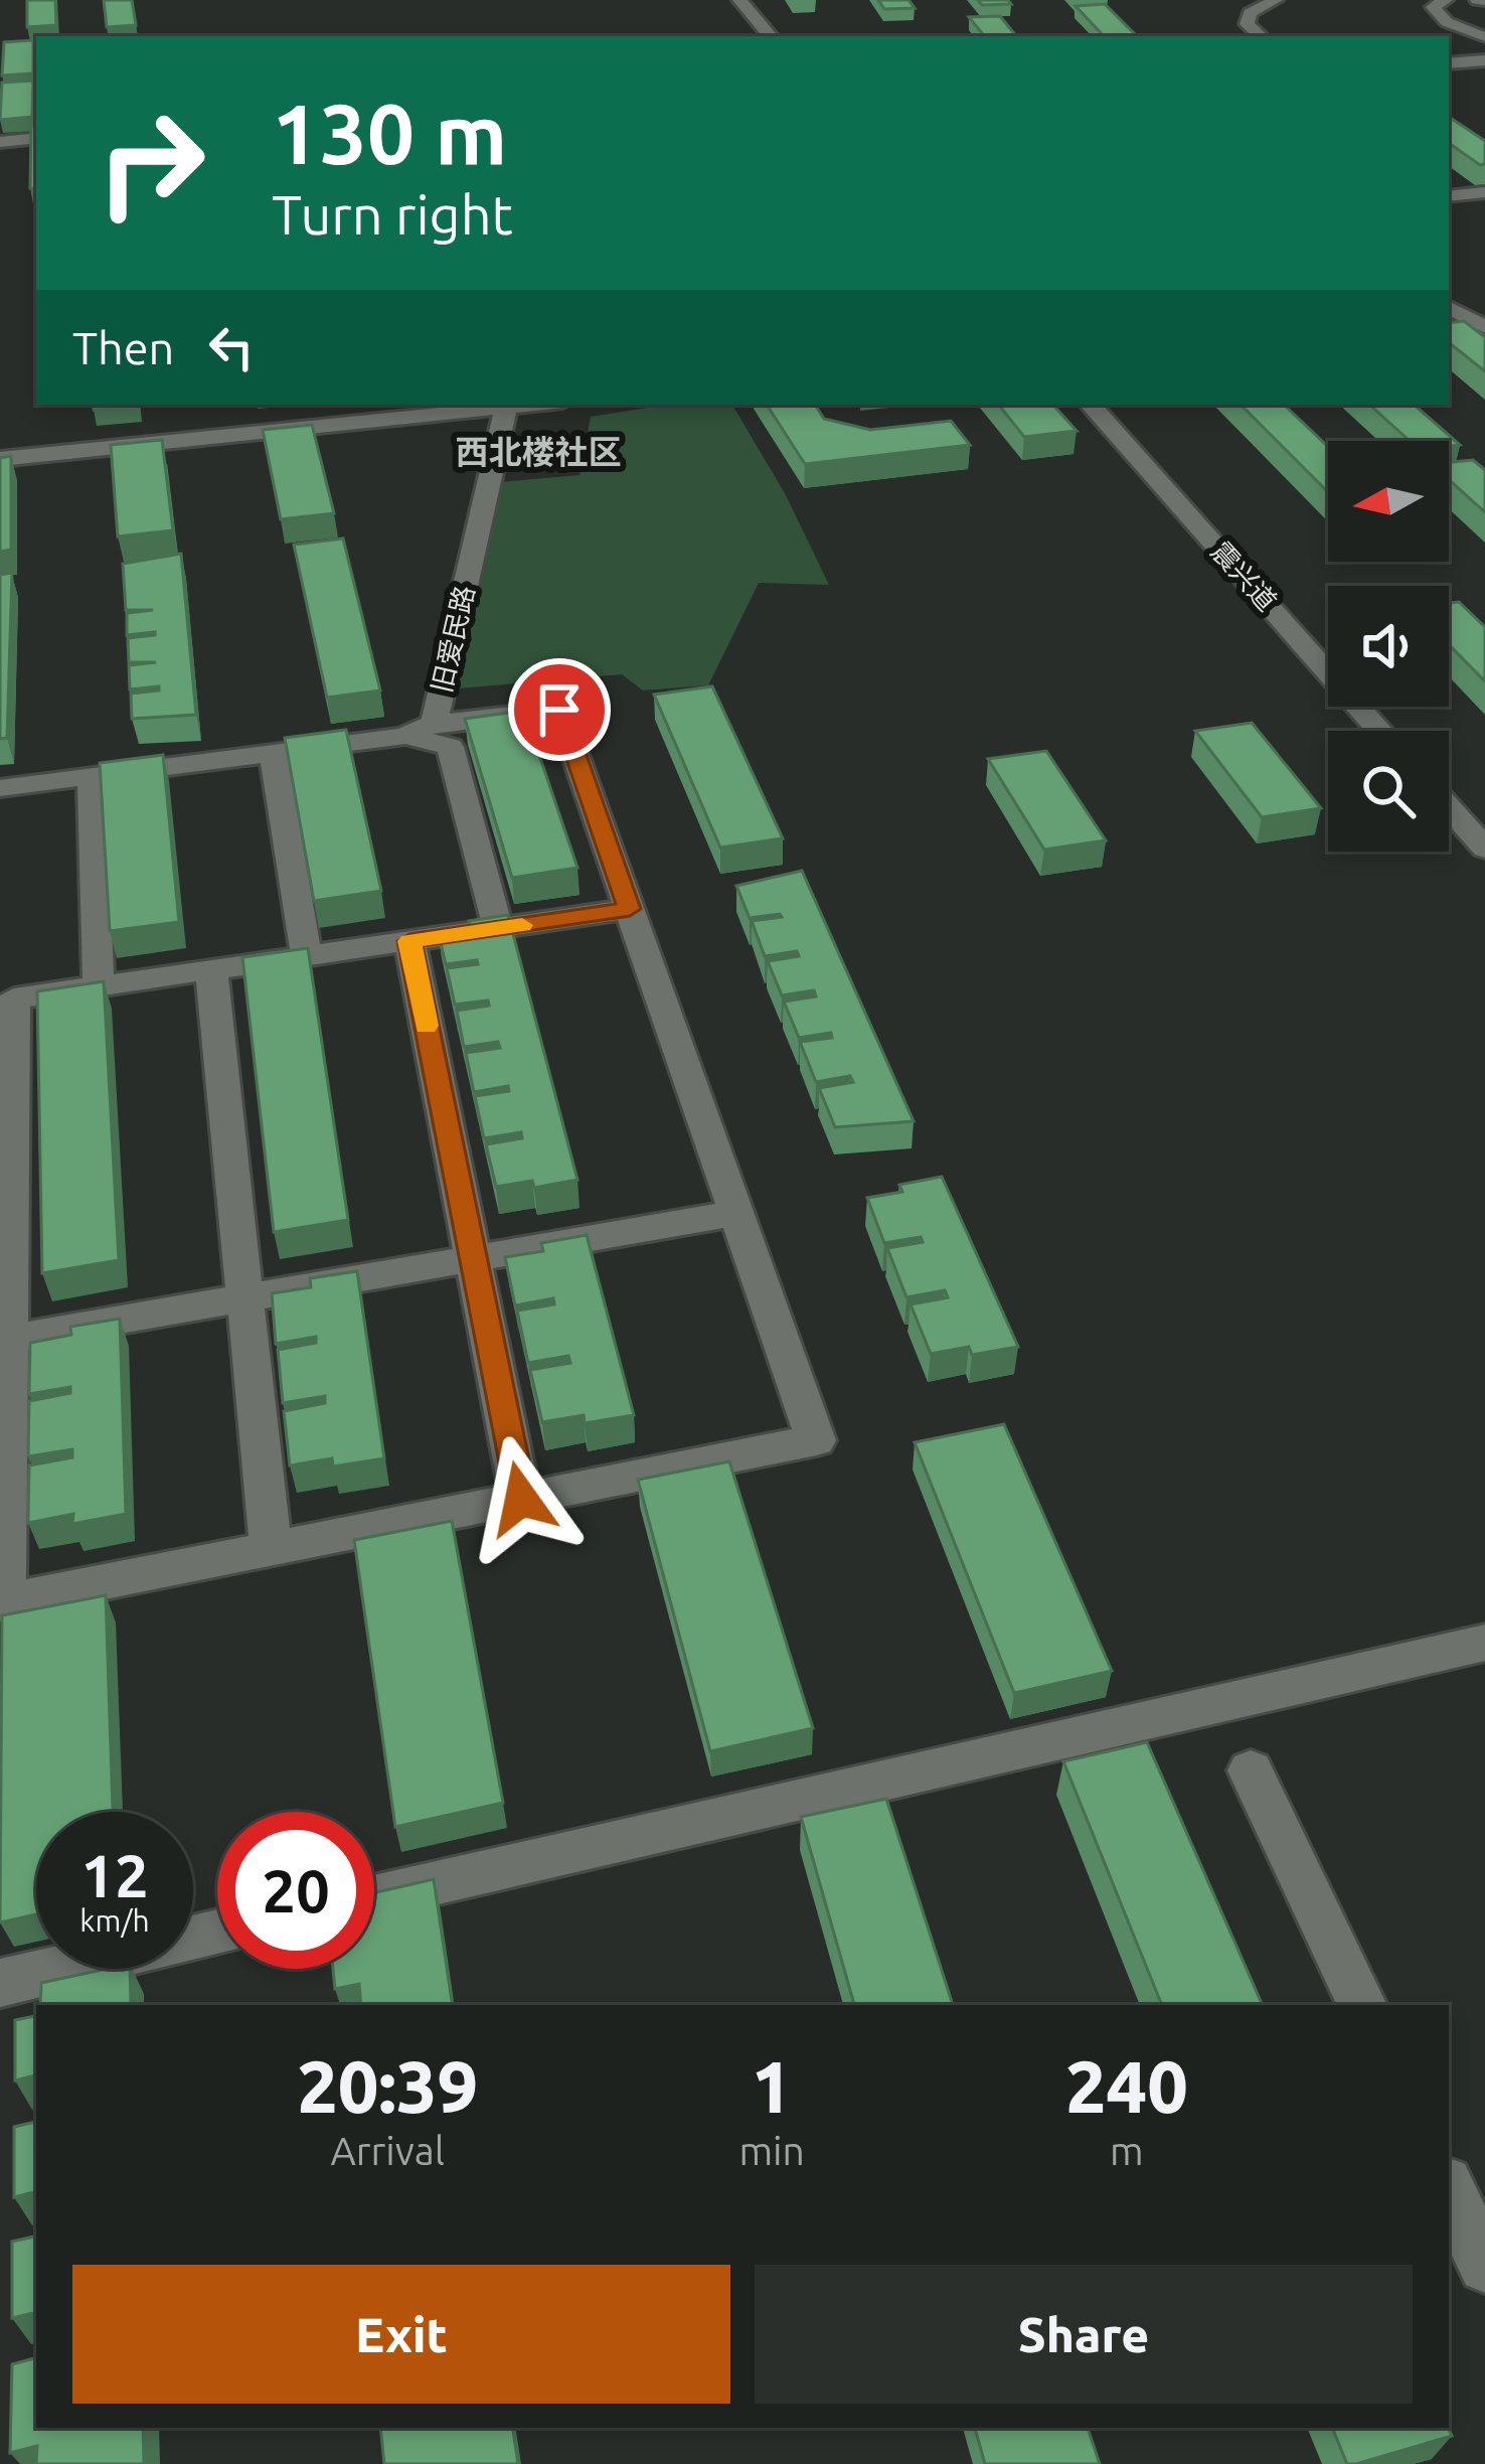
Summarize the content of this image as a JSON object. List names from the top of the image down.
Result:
{
  "streets": {
    "street": ["震兴道", "旧爱民路"]
  },
  "districts": ["西北楼社区"],
  "north": "left",
  "page": {
    "turn": ["130 m", "Turn right"],
    "then": "Then",
    "speed": "12 km/h",
    "limit": "20",
    "eta": [
      "20:39",
      "Arrival",
      "1",
      "min",
      "240",
      "m"
    ],
    "buttons": ["Exit", "Share"]
  }
}
